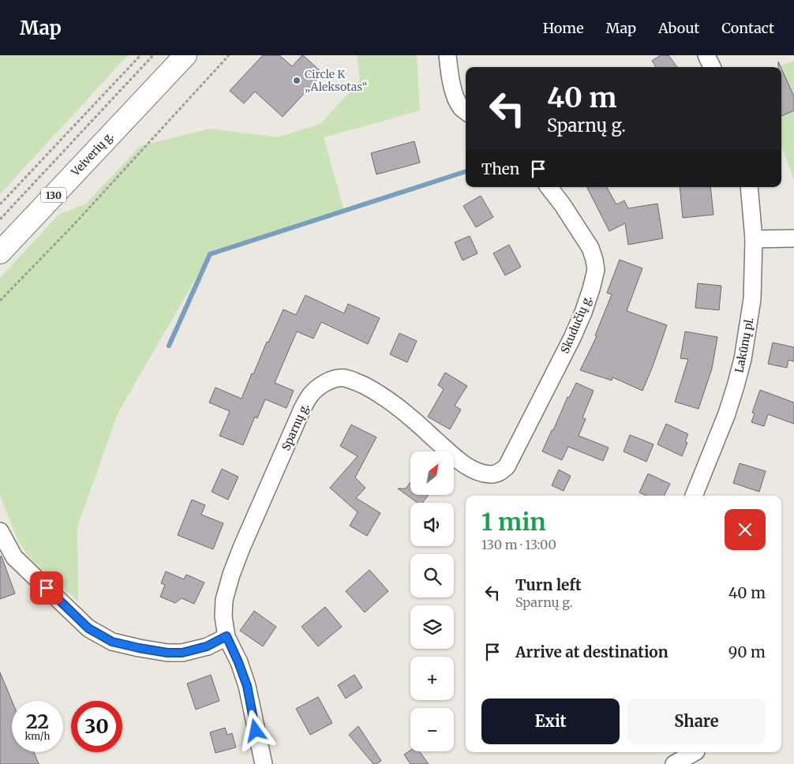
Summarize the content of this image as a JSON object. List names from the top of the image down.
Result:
{
  "streets": {
    "main road": ["Veiverių g.", "130"],
    "street": ["Skudučių g.", "Lakūnų pl.", "Sparnų g."]
  },
  "crossings": [
    ["Skudučių g.", "Sparnų g."]
  ],
  "places": ["Circle K „Aleksotas“"],
  "north": "top right",
  "page": {
    "header": "Map",
    "nav": [
      "Home",
      "Map",
      "About",
      "Contact"
    ],
    "turn": ["40 m", "Sparnų g."],
    "then": "Then",
    "map_buttons": ["+", "−"],
    "heading": ["1 min", "130 m · 13:00"],
    "list": [
      {
        "name": "Turn left",
        "note": "Sparnų g.",
        "value": "40 m"
      },
      {
        "name": "Arrive at destination",
        "value": "90 m"
      }
    ],
    "buttons": ["Exit", "Share"],
    "speed": "22 km/h",
    "limit": "30"
  }
}
